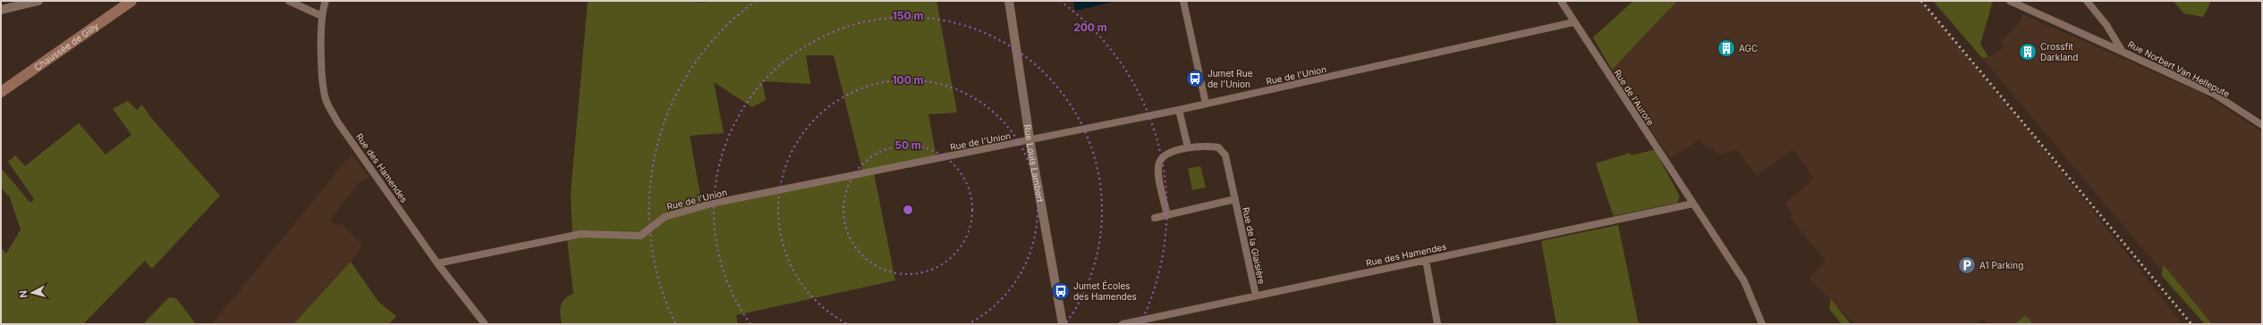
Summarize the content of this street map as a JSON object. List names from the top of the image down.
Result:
{
  "streets": {
    "main road": ["Chaussée de Gilly"],
    "street": [
      "Rue Norbert Van Hellepute",
      "Rue de l'Union",
      "Rue de l'Aurore",
      "Rue Louis Lambert",
      "Rue des Hamendes",
      "Rue de la Glaisière"
    ]
  },
  "crossings": [
    ["Rue de l'Union", "Rue de l'Aurore"],
    ["Rue de l'Union", "Rue Louis Lambert"],
    ["Rue de l'Union", "Rue des Hamendes"],
    ["Rue de l'Aurore", "Rue des Hamendes"],
    ["Rue des Hamendes", "Rue de la Glaisière"]
  ],
  "places": {
    "building": ["AGC", "Crossfit Darkland"],
    "bus stop": ["Jumet Rue de l'Union", "Jumet Écoles des Hamendes"],
    "parking": ["A1 Parking"]
  },
  "north": "left",
  "rings": [
    "150 m",
    "200 m",
    "100 m",
    "50 m"
  ]
}
